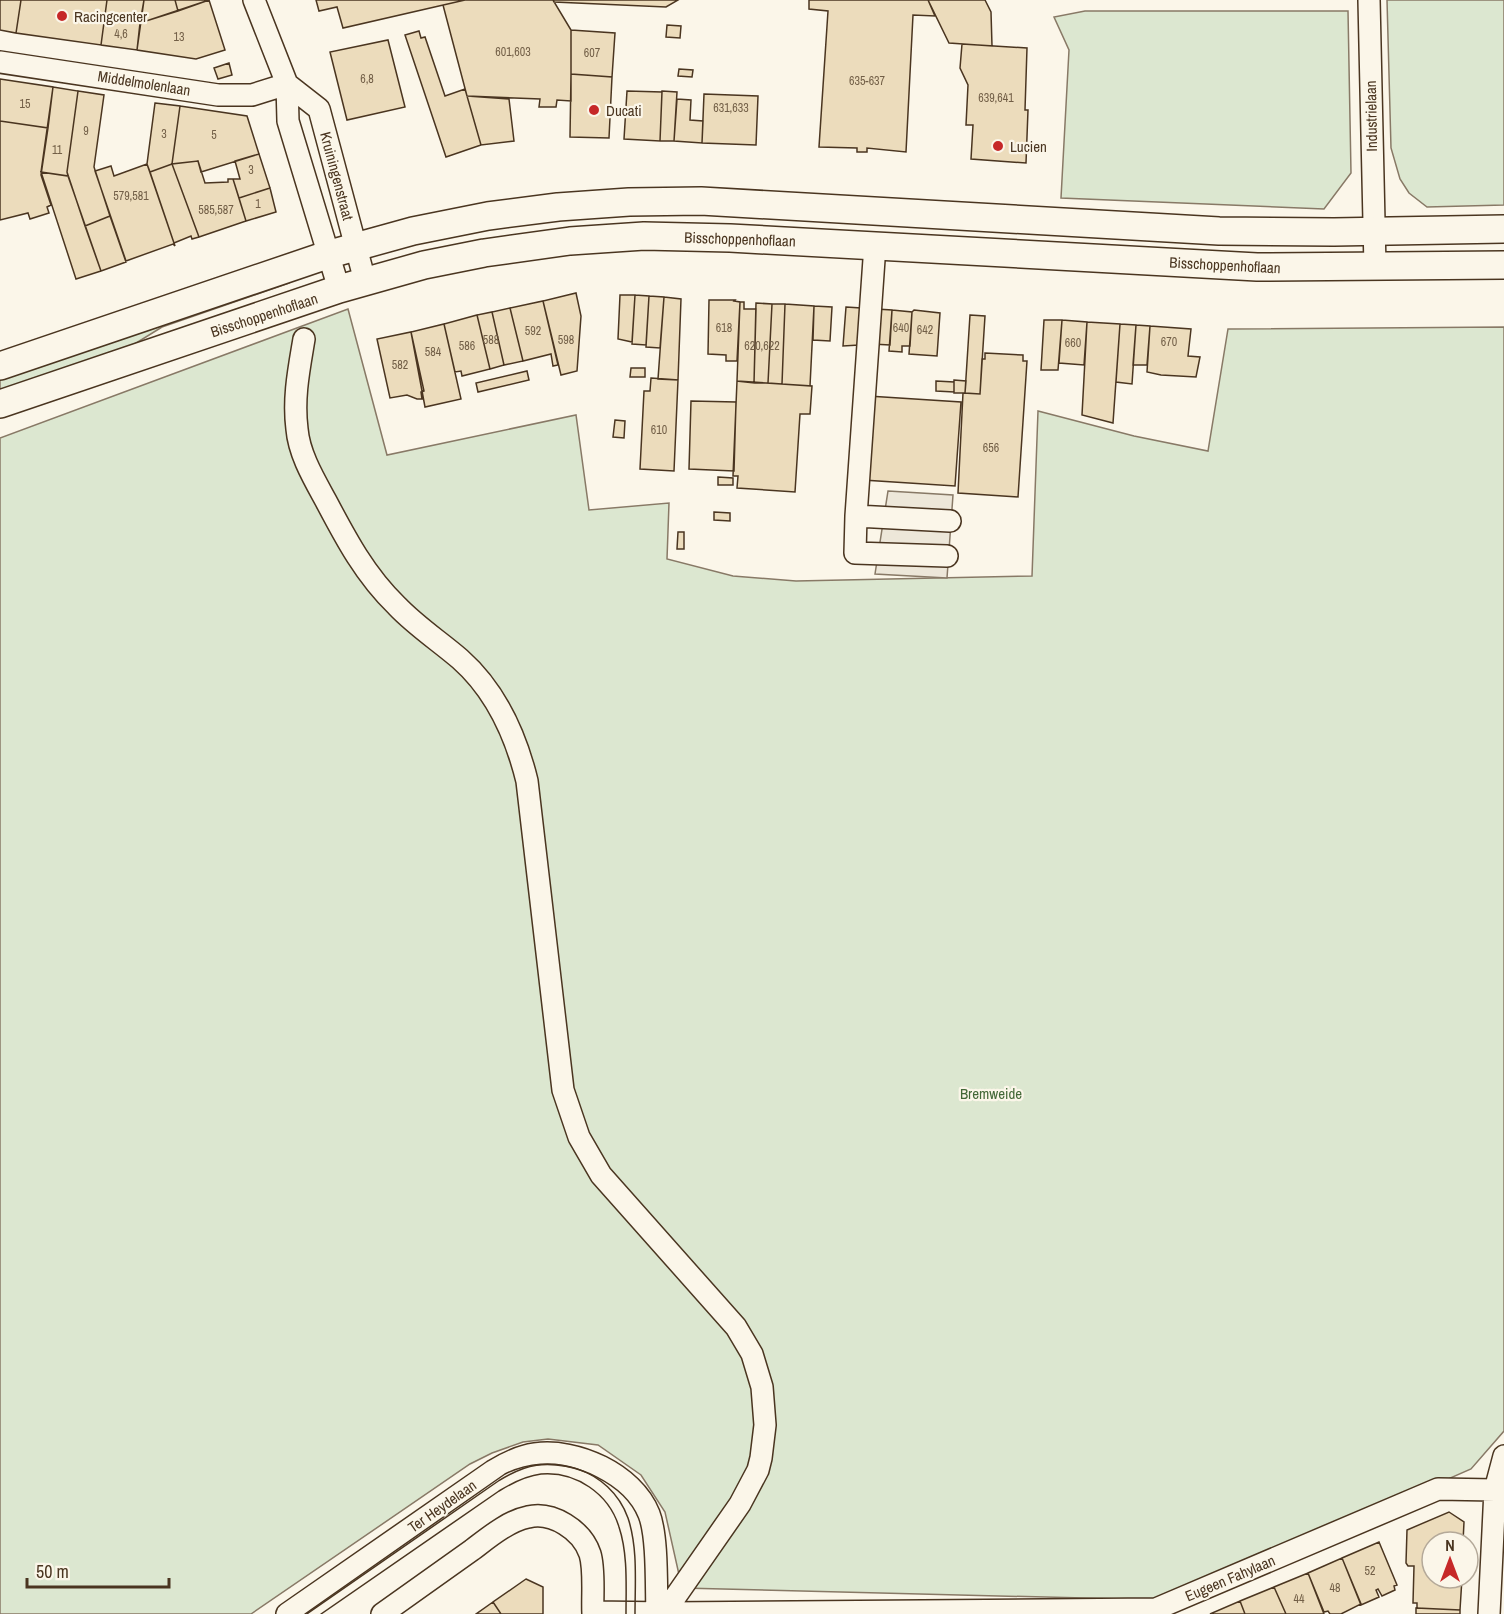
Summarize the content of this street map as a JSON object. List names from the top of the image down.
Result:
{
  "streets": {
    "main road": ["Bisschoppenhoflaan"],
    "street": [
      "Middelmolenlaan",
      "Industrielaan",
      "Kruiningenstraat",
      "Ter Heydelaan",
      "Eugeen Fahylaan"
    ]
  },
  "crossings": [
    ["Middelmolenlaan", "Kruiningenstraat"],
    ["Industrielaan", "Bisschoppenhoflaan"],
    ["Kruiningenstraat", "Bisschoppenhoflaan"],
    ["Ter Heydelaan", "Eugeen Fahylaan"]
  ],
  "parks": ["Bremweide"],
  "places": ["Racingcenter", "Ducati", "Lucien"],
  "house_numbers": [
    "4,6",
    "13",
    "601,603",
    "607",
    "6,8",
    "635-637",
    "639,641",
    "15",
    "631,633",
    "9",
    "3",
    "5",
    "11",
    "3",
    "579,581",
    "1",
    "585,587",
    "618",
    "640",
    "642",
    "592",
    "588",
    "598",
    "670",
    "660",
    "586",
    "620,622",
    "584",
    "582",
    "610",
    "656",
    "52",
    "48",
    "44"
  ],
  "scale_bar": "50 m",
  "north": "top"
}
